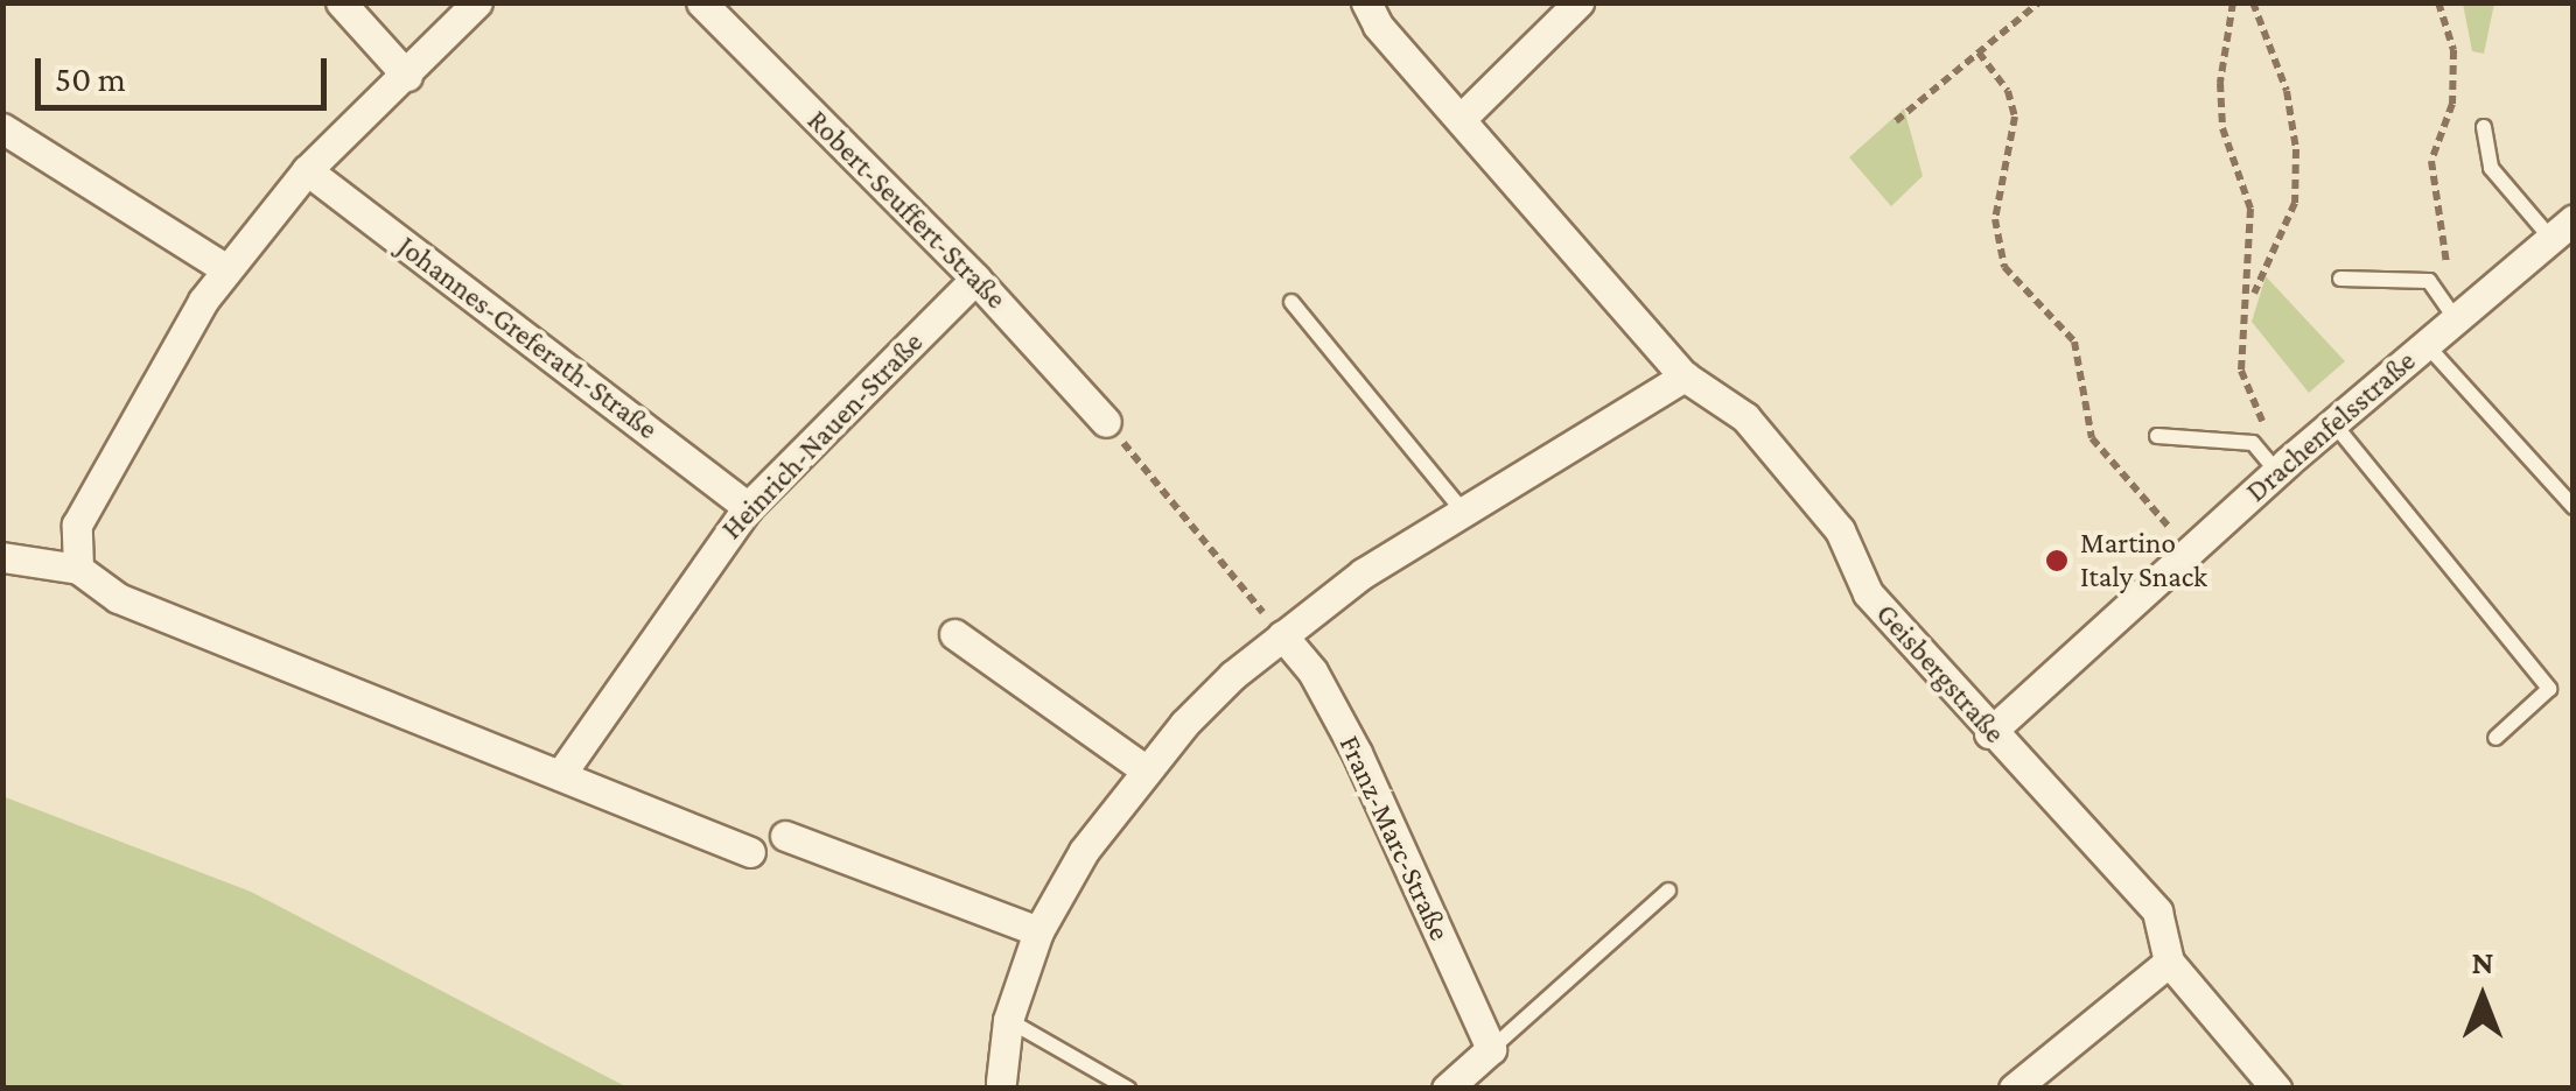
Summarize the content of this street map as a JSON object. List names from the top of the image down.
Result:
{
  "streets": {
    "street": [
      "Robert-Seuffert-Straße",
      "Johannes-Greferath-Straße",
      "Drachenfelsstraße",
      "Heinrich-Nauen-Straße",
      "Geisbergstraße",
      "Franz-Marc-Straße"
    ]
  },
  "crossings": [
    ["Robert-Seuffert-Straße", "Heinrich-Nauen-Straße"],
    ["Johannes-Greferath-Straße", "Heinrich-Nauen-Straße"],
    ["Drachenfelsstraße", "Geisbergstraße"]
  ],
  "places": ["Martino Italy Snack"],
  "scale_bar": "50 m",
  "north": "top"
}
